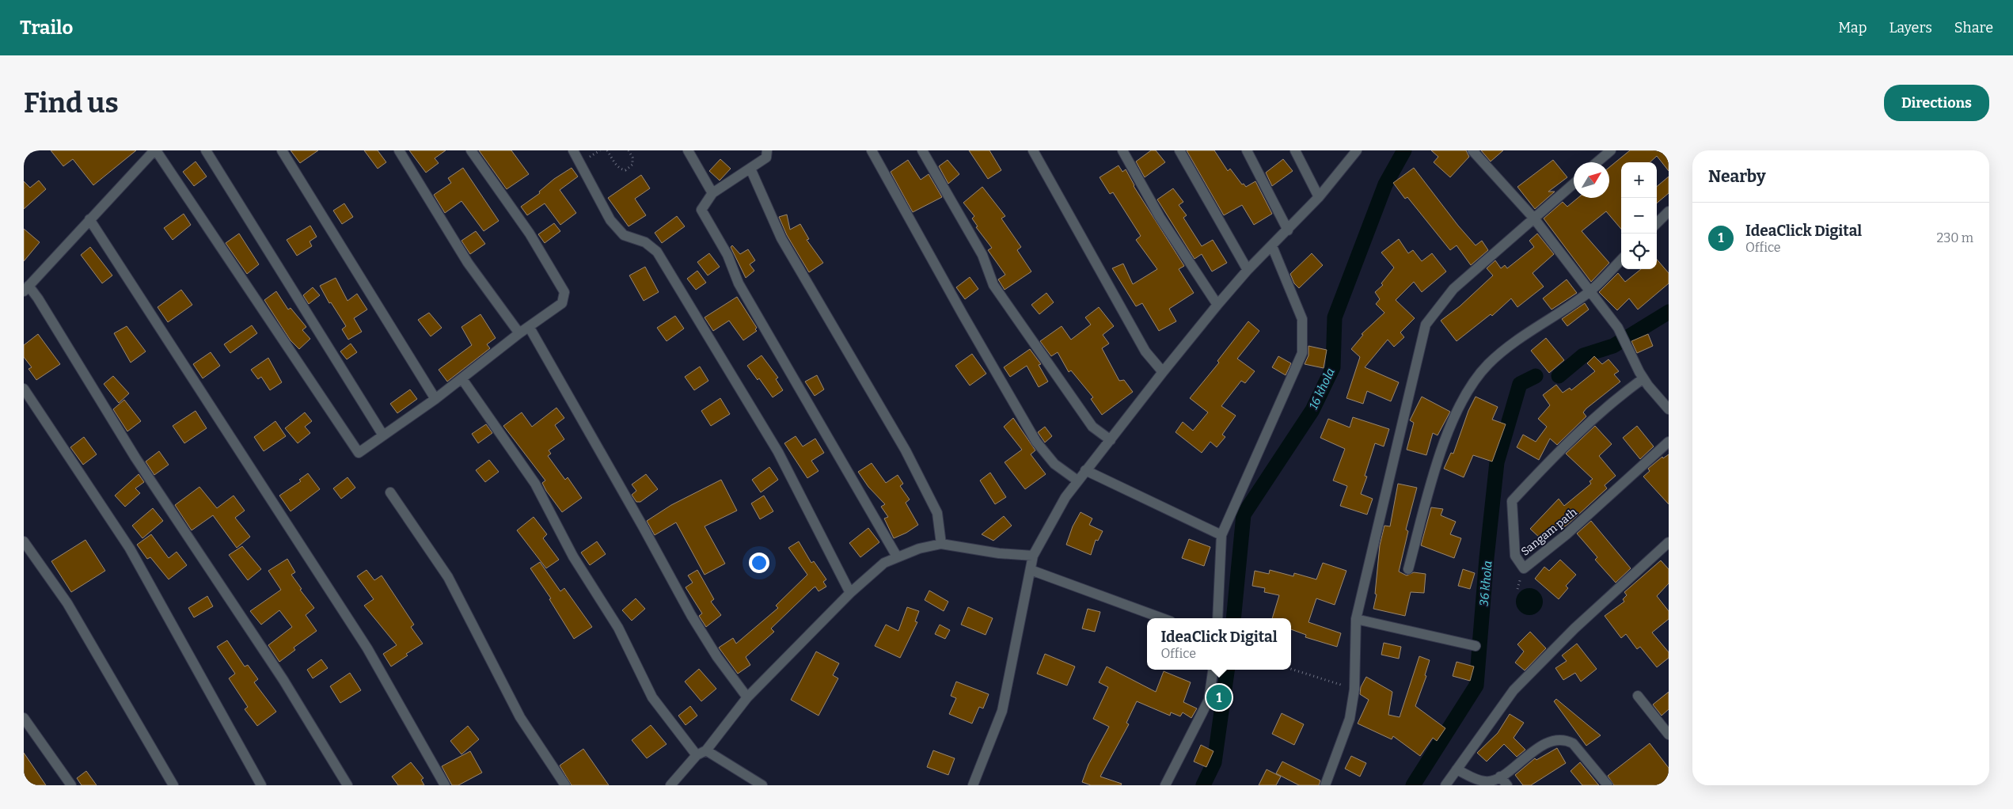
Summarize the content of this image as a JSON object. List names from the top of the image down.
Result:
{
  "streets": {
    "street": ["Sangam path"]
  },
  "water": ["16 khola", "36 khola"],
  "north": "top right",
  "page": {
    "header": "Trailo",
    "nav": ["Map", "Layers", "Share"],
    "buttons": "Directions",
    "title": "Find us",
    "heading": "Nearby",
    "map_buttons": ["+", "−"],
    "list": [
      {
        "mark": "1",
        "name": "IdeaClick Digital",
        "note": "Office",
        "value": "230 m"
      }
    ],
    "popup": ["IdeaClick Digital", "Office"],
    "pins": "1"
  }
}
